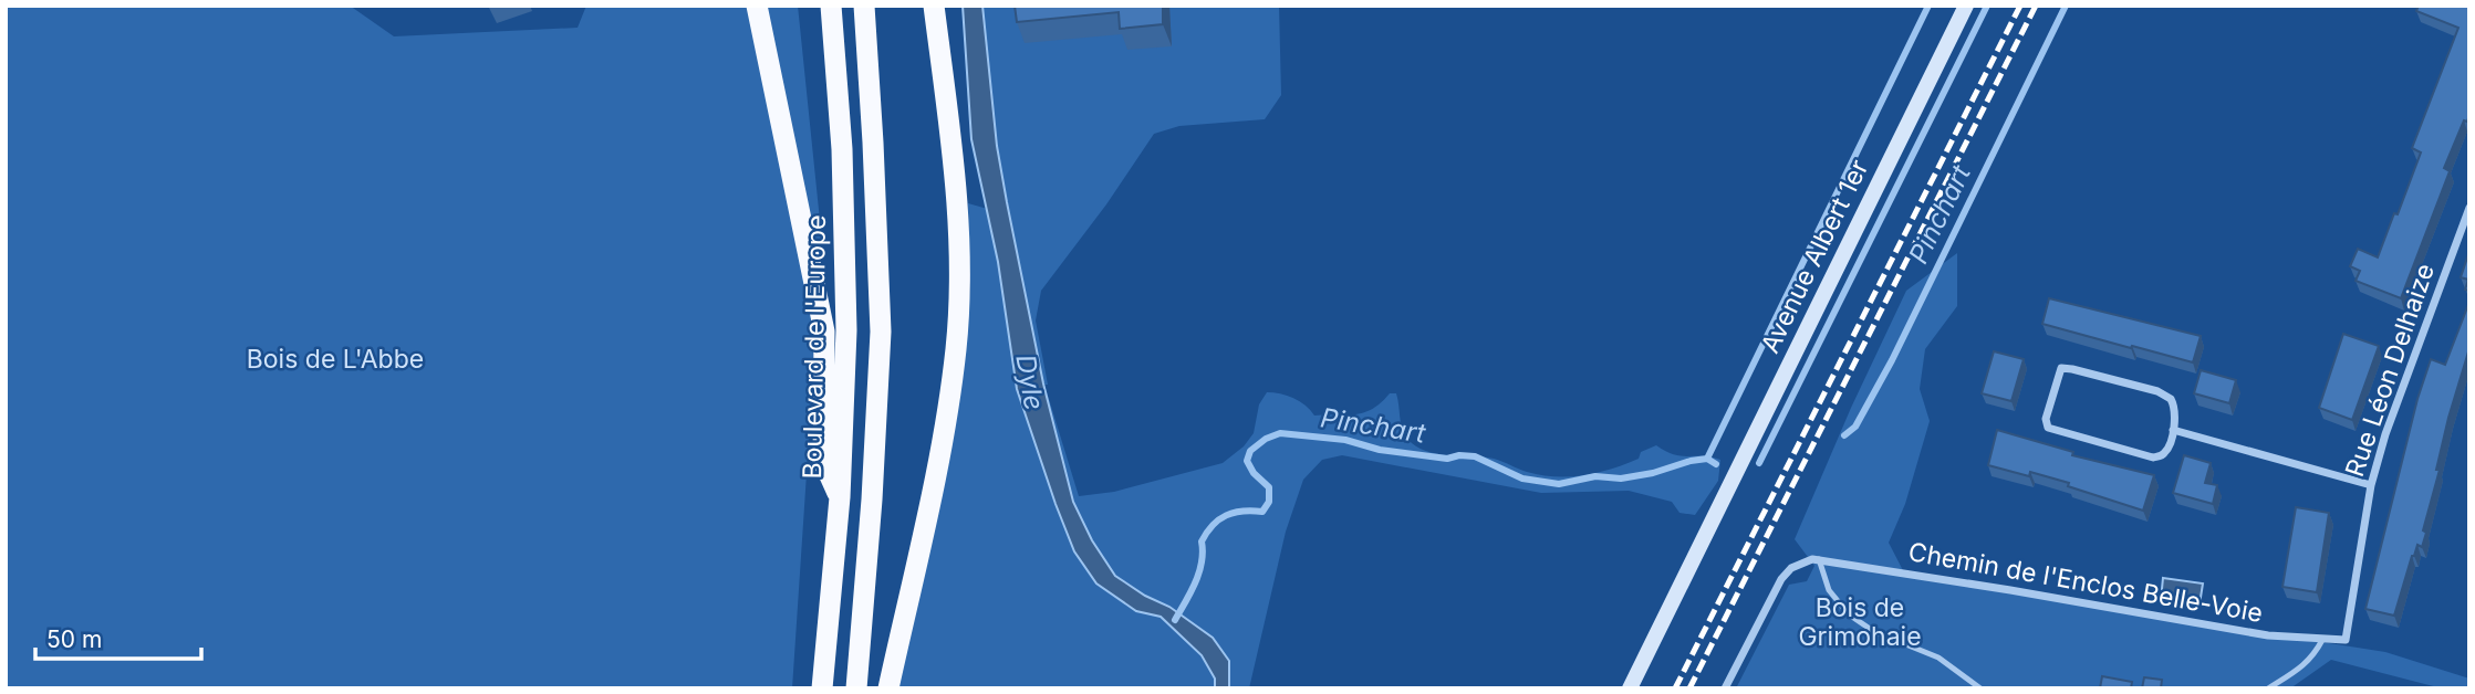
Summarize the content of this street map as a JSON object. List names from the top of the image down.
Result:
{
  "streets": {
    "highway": ["Boulevard de l'Europe"],
    "main road": ["Avenue Albert 1er"],
    "street": ["Rue Léon Delhaize", "Chemin de l'Enclos Belle-Voie"]
  },
  "crossings": [
    ["Rue Léon Delhaize", "Chemin de l'Enclos Belle-Voie"]
  ],
  "water": ["Pinchart", "Dyle"],
  "parks": ["Bois de L'Abbe", "Bois de Grimohaie"],
  "scale_bar": "50 m"
}
